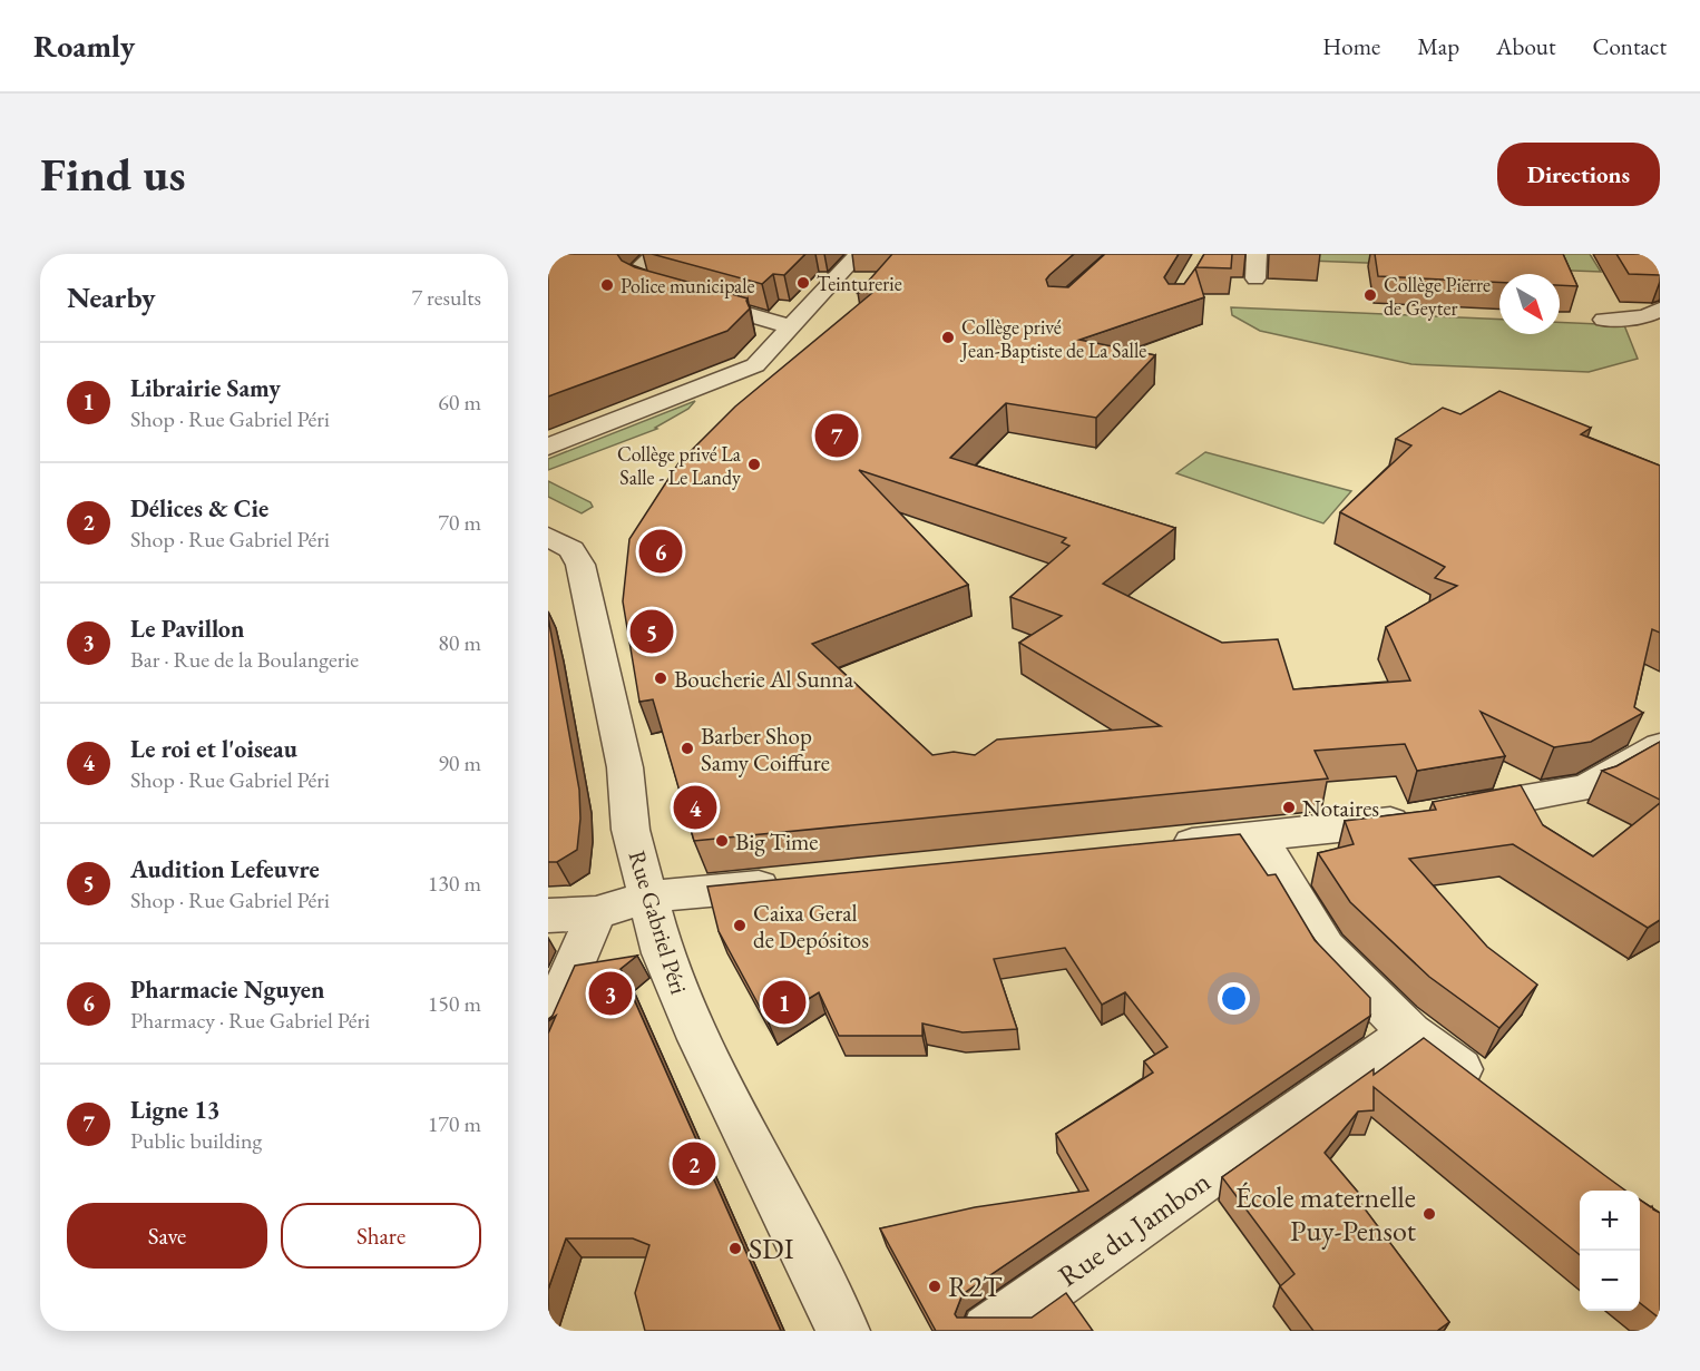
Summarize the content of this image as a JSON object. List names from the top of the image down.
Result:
{
  "streets": {
    "street": ["Rue Gabriel Péri", "Rue du Jambon"]
  },
  "places": [
    "Teinturerie",
    "Police municipale",
    "Collège Pierre de Geyter",
    "Collège privé Jean-Baptiste de La Salle",
    "Collège privé La Salle - Le Landy",
    "Boucherie Al Sunna",
    "Barber Shop Samy Coiffure",
    "Notaires",
    "Big Time",
    "Caixa Geral de Depósitos",
    "École maternelle Puy-Pensot",
    "SDI",
    "R2T"
  ],
  "north": "bottom right",
  "page": {
    "header": "Roamly",
    "nav": [
      "Home",
      "Map",
      "About",
      "Contact"
    ],
    "buttons": [
      "Directions",
      ["Save", "Share"]
    ],
    "title": "Find us",
    "heading": ["Nearby", "7 results"],
    "list": [
      {
        "mark": "1",
        "name": "Librairie Samy",
        "note": "Shop · Rue Gabriel Péri",
        "value": "60 m"
      },
      {
        "mark": "2",
        "name": "Délices & Cie",
        "note": "Shop · Rue Gabriel Péri",
        "value": "70 m"
      },
      {
        "mark": "3",
        "name": "Le Pavillon",
        "note": "Bar · Rue de la Boulangerie",
        "value": "80 m"
      },
      {
        "mark": "4",
        "name": "Le roi et l'oiseau",
        "note": "Shop · Rue Gabriel Péri",
        "value": "90 m"
      },
      {
        "mark": "5",
        "name": "Audition Lefeuvre",
        "note": "Shop · Rue Gabriel Péri",
        "value": "130 m"
      },
      {
        "mark": "6",
        "name": "Pharmacie Nguyen",
        "note": "Pharmacy · Rue Gabriel Péri",
        "value": "150 m"
      },
      {
        "mark": "7",
        "name": "Ligne 13",
        "note": "Public building",
        "value": "170 m"
      }
    ],
    "pins": [
      "7",
      "6",
      "5",
      "4",
      "3",
      "1",
      "2"
    ],
    "map_buttons": ["+", "−"]
  }
}
